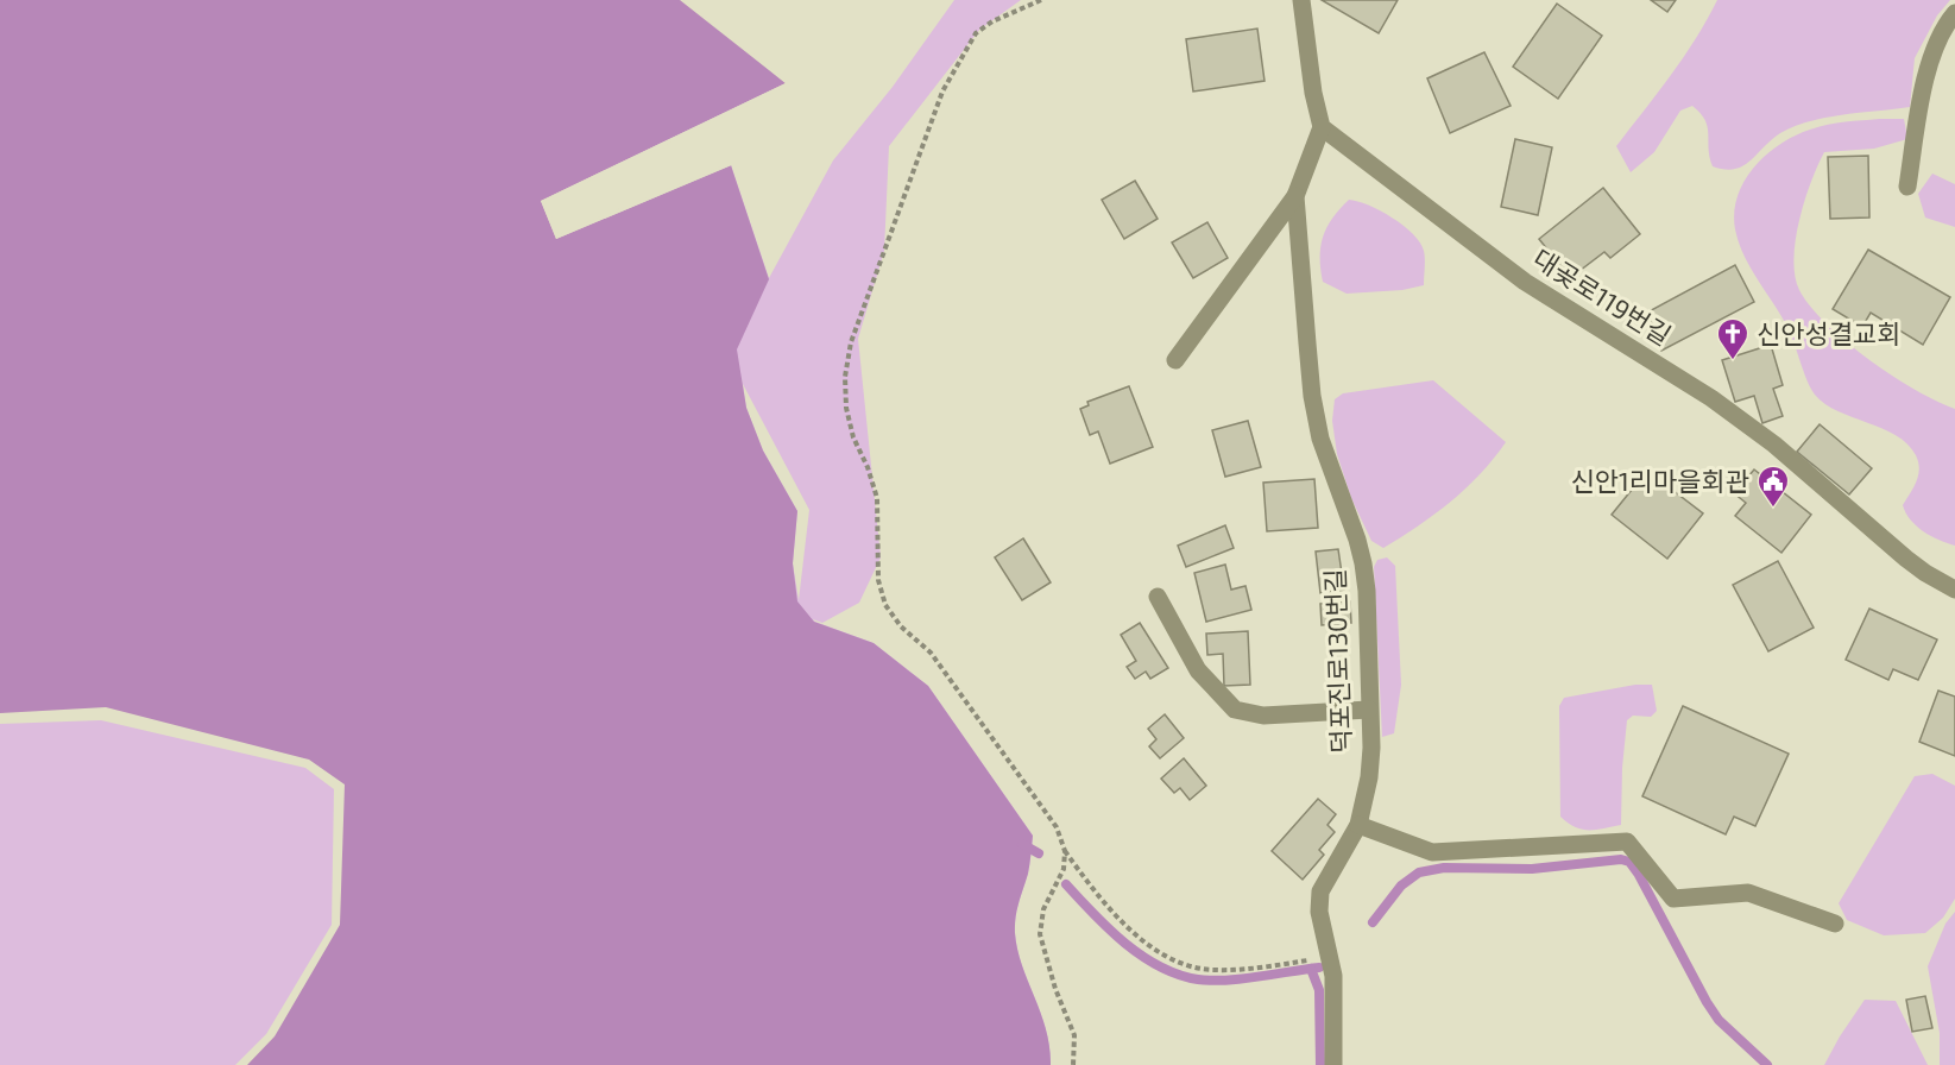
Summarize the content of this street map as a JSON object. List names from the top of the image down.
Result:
{
  "streets": {
    "lane": ["대곶로119번길", "덕포진로130번길"]
  },
  "crossings": [
    ["대곶로119번길", "덕포진로130번길"]
  ],
  "places": {
    "church": ["신안성결교회"],
    "public building": ["신안1리마을회관"]
  }
}
